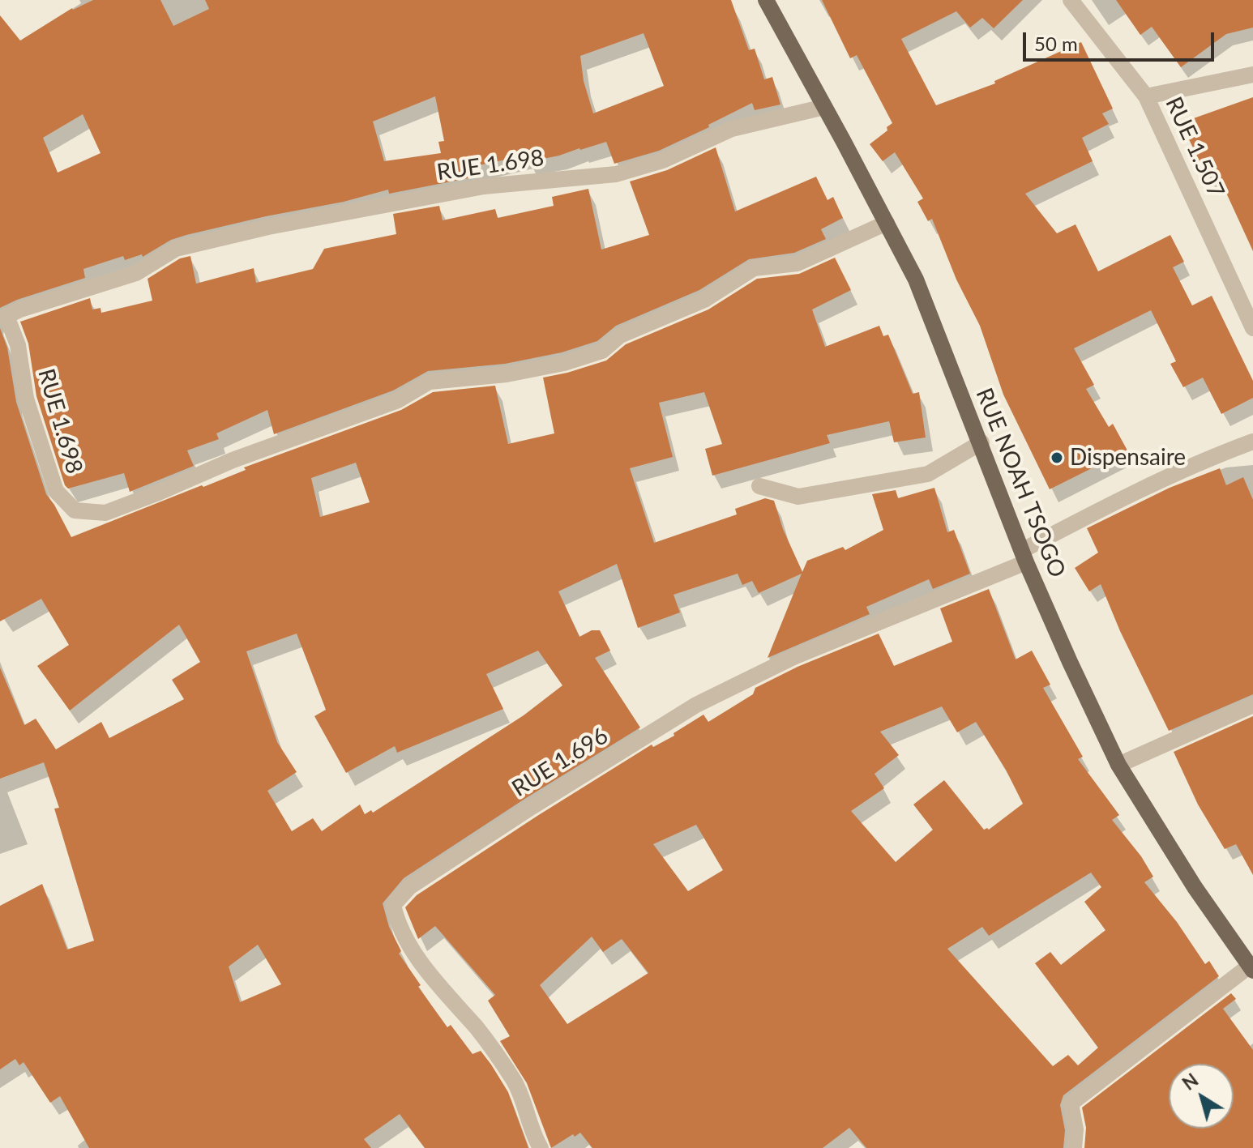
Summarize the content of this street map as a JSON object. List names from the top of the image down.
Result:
{
  "streets": {
    "main road": ["RUE NOAH TSOGO"],
    "street": ["RUE 1.507", "RUE 1.698", "RUE 1.696"]
  },
  "crossings": [
    ["RUE 1.698", "RUE NOAH TSOGO"],
    ["RUE NOAH TSOGO", "RUE 1.696"]
  ],
  "places": ["Dispensaire"],
  "scale_bar": "50 m",
  "north": "top left"
}
